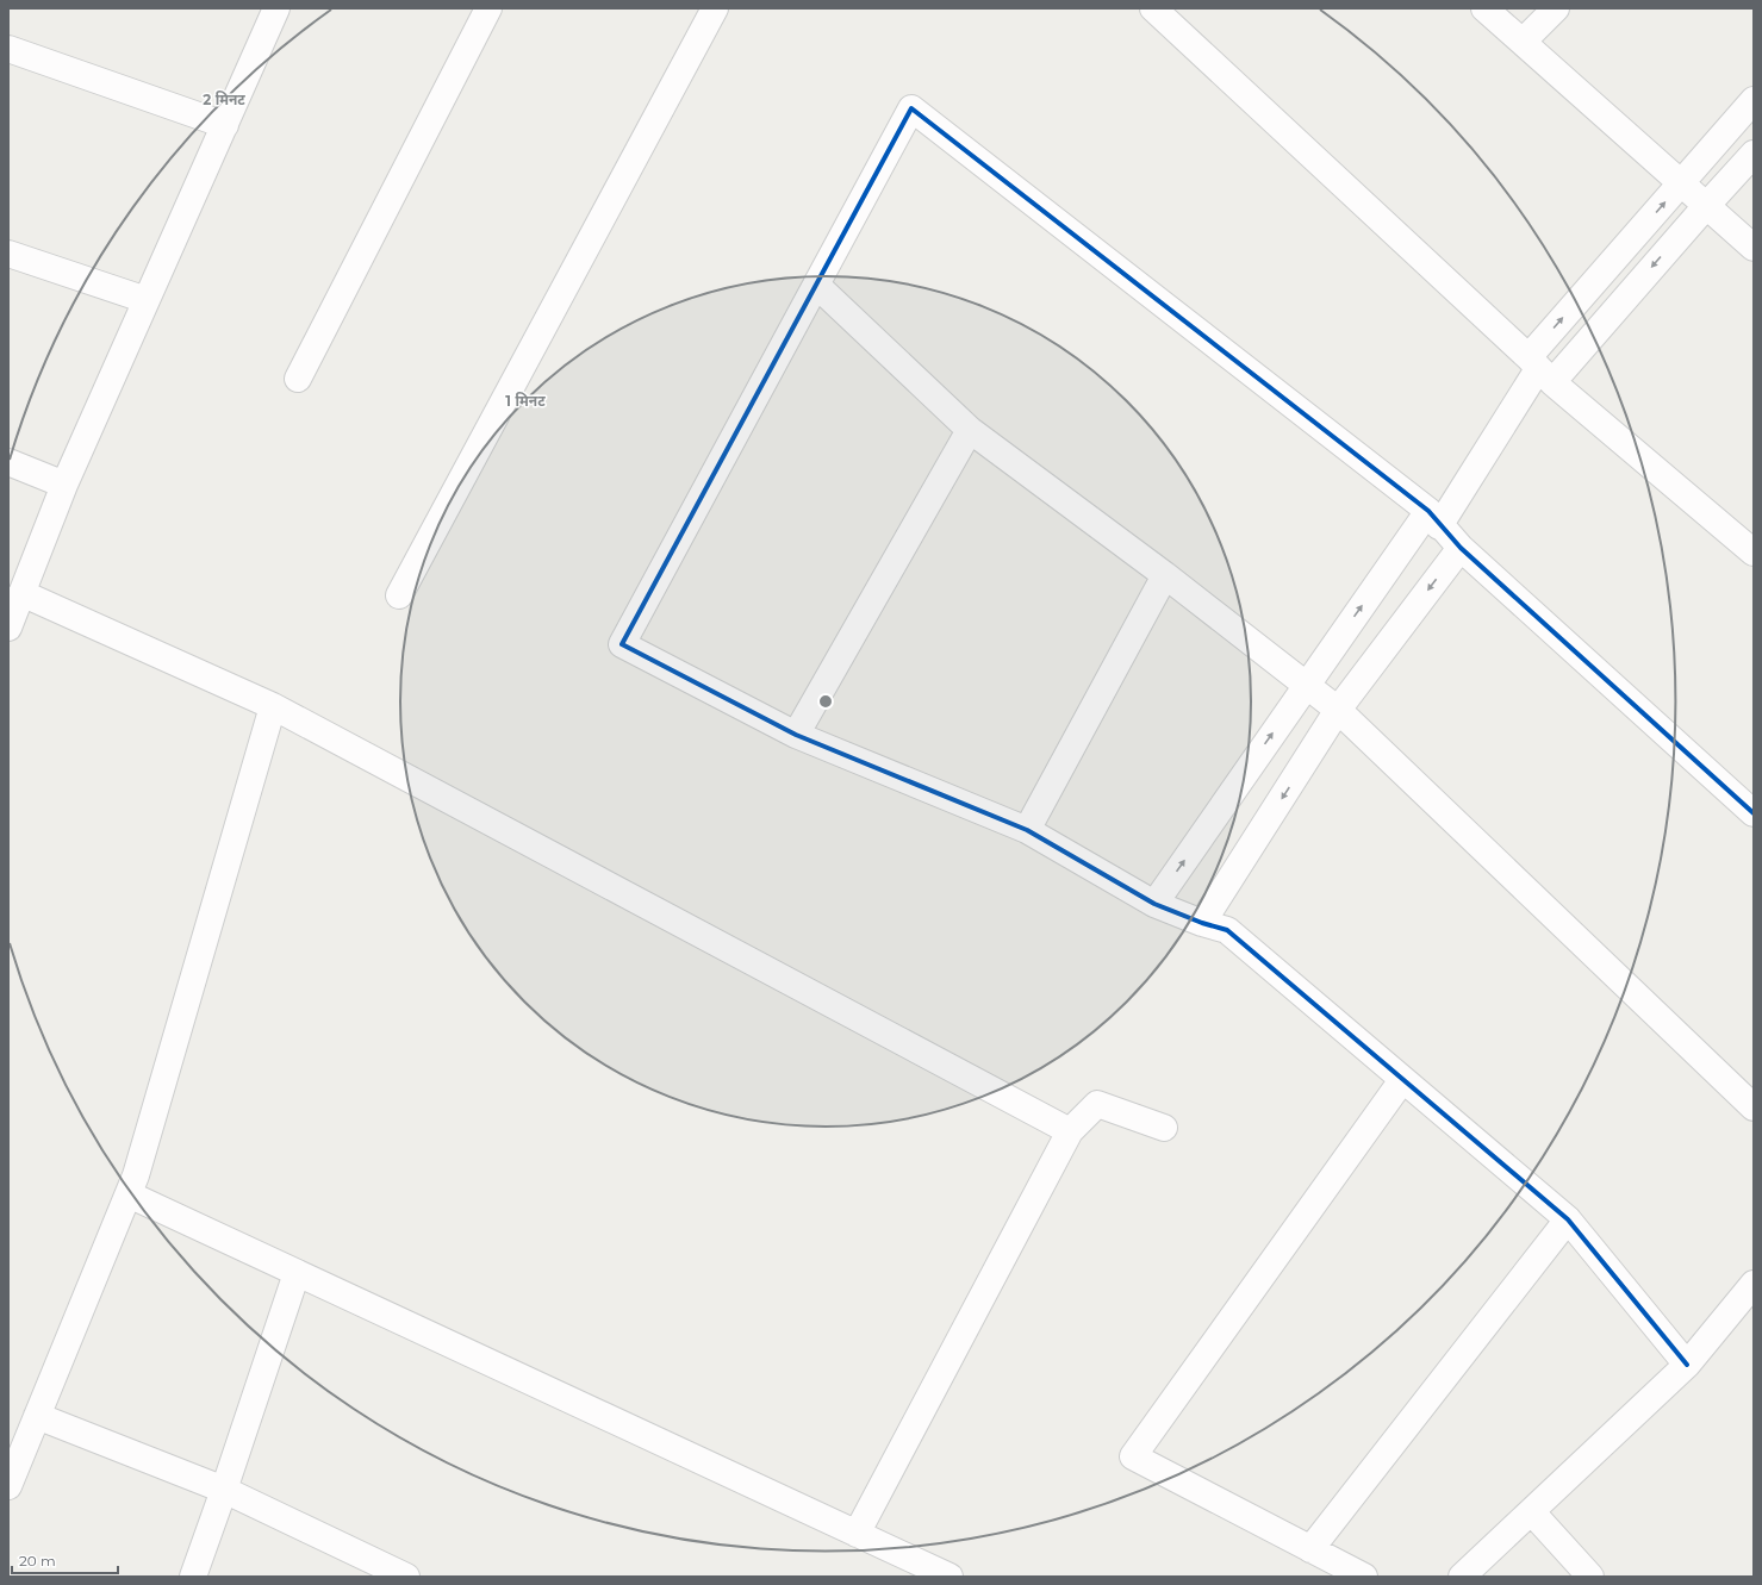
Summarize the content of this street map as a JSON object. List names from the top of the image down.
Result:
{
  "scale_bar": "20 m",
  "rings": ["2 मिनट", "1 मिनट"]
}
